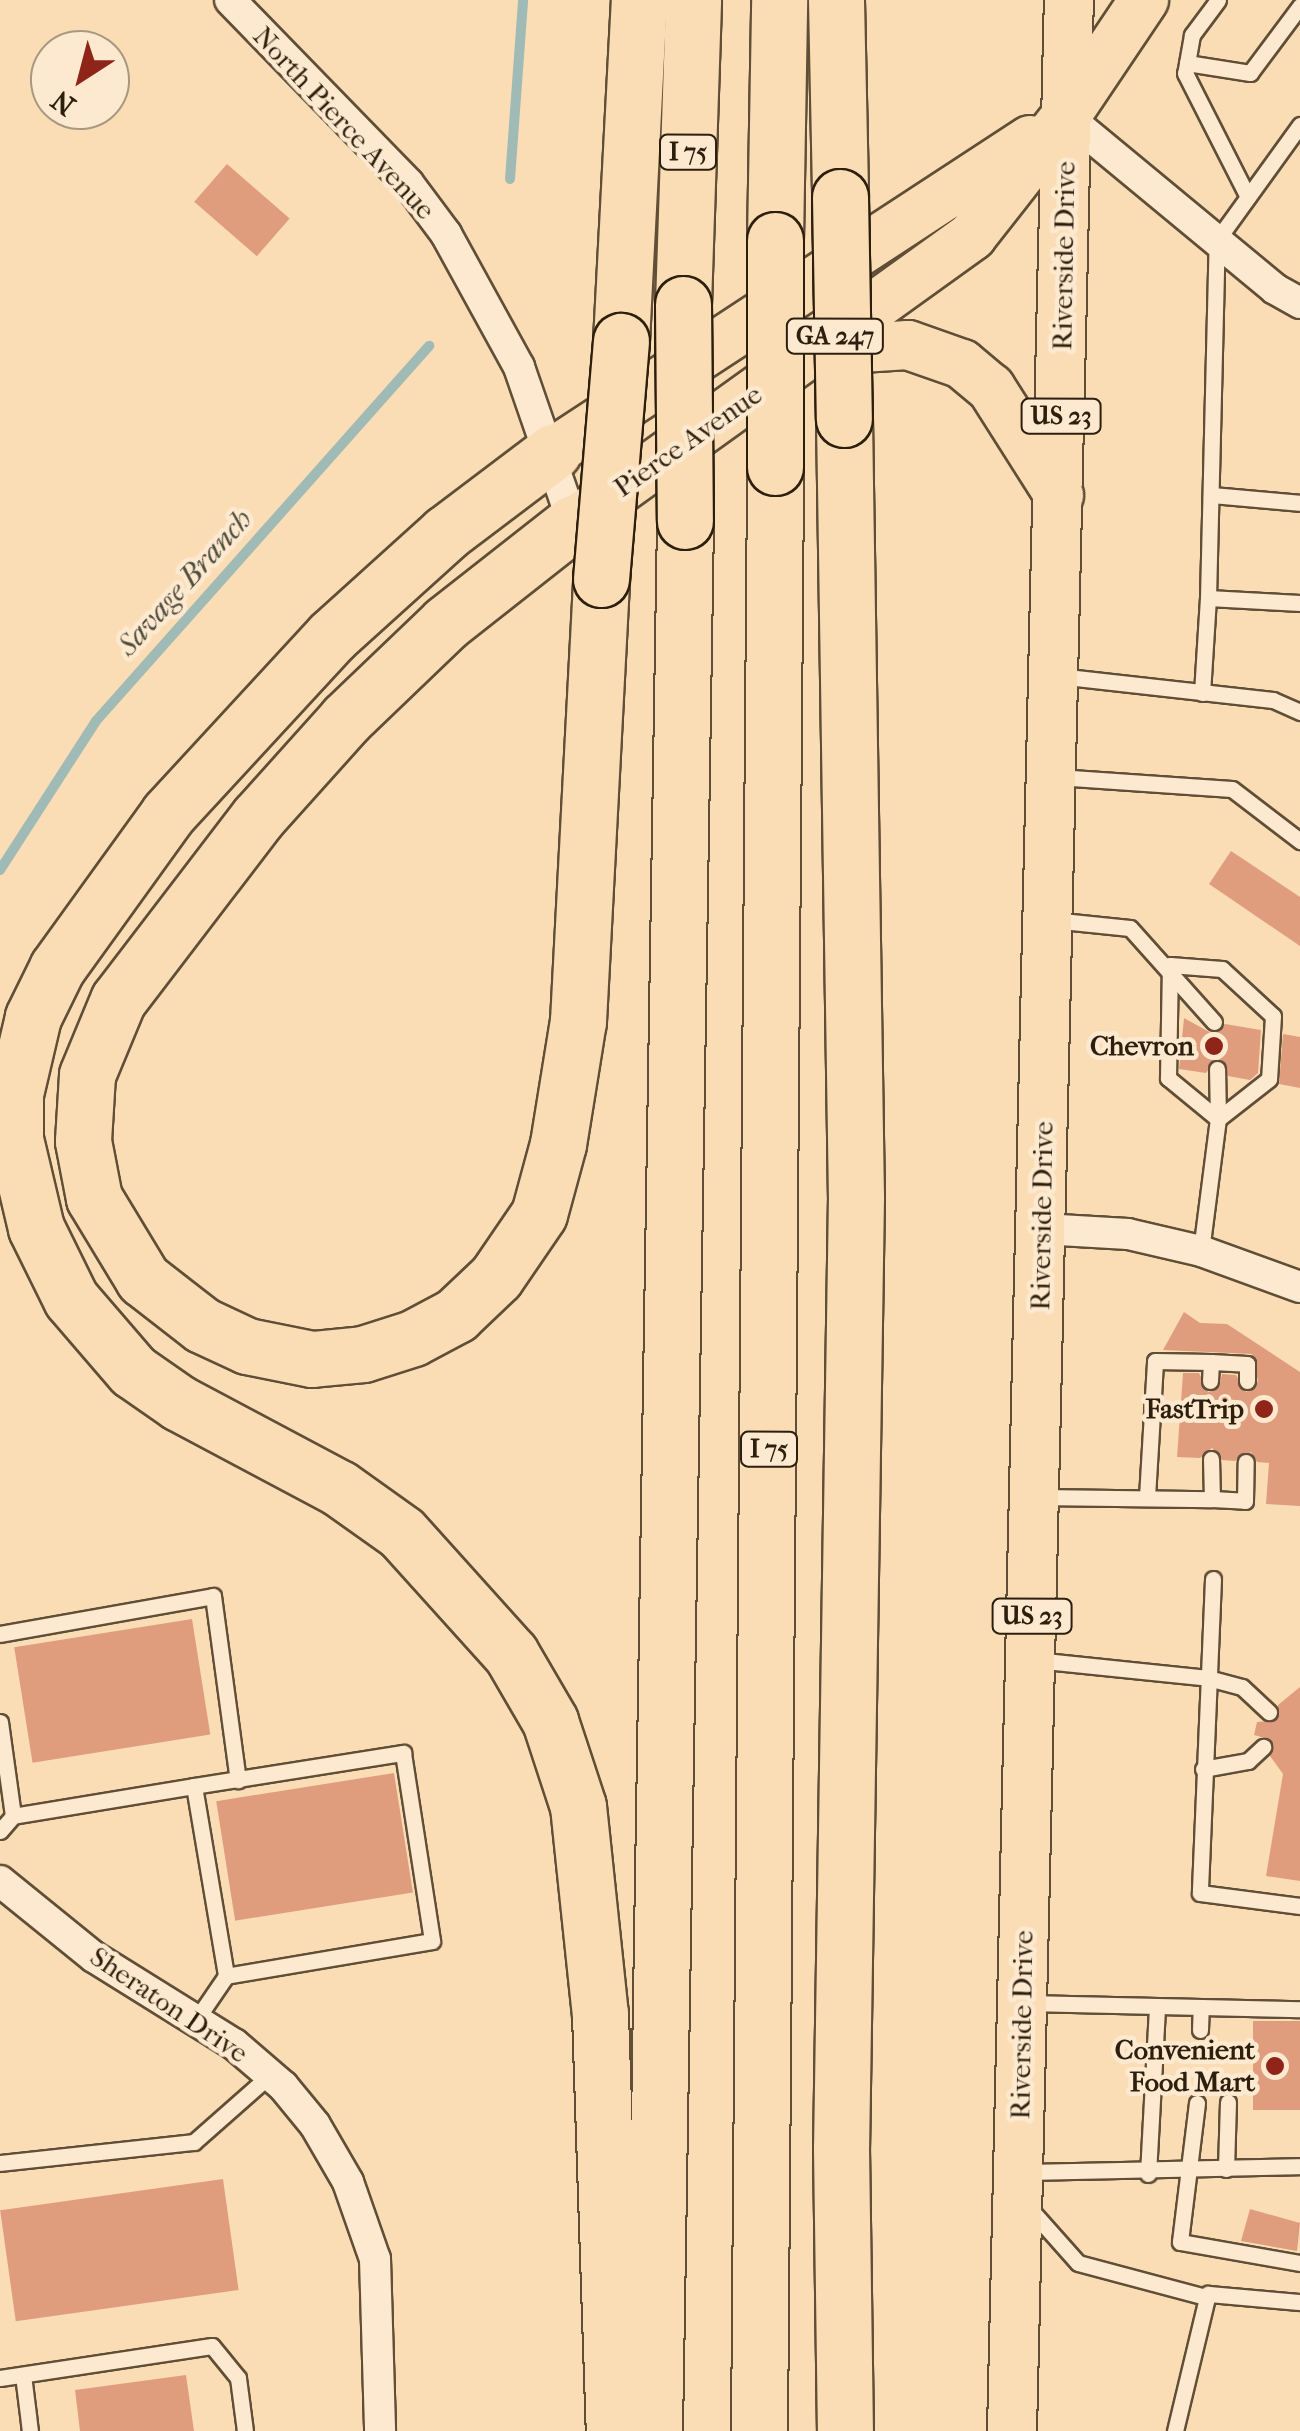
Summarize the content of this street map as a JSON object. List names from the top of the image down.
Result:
{
  "streets": {
    "highway": ["I 75"],
    "main road": [
      "Riverside Drive",
      "GA 247",
      "US 23",
      "Pierce Avenue"
    ],
    "street": ["North Pierce Avenue", "Sheraton Drive"]
  },
  "crossings": [
    ["North Pierce Avenue", "Pierce Avenue"],
    ["Riverside Drive", "Pierce Avenue"]
  ],
  "water": ["Savage Branch"],
  "places": ["Chevron", "FastTrip", "Convenient Food Mart"],
  "north": "bottom left"
}
